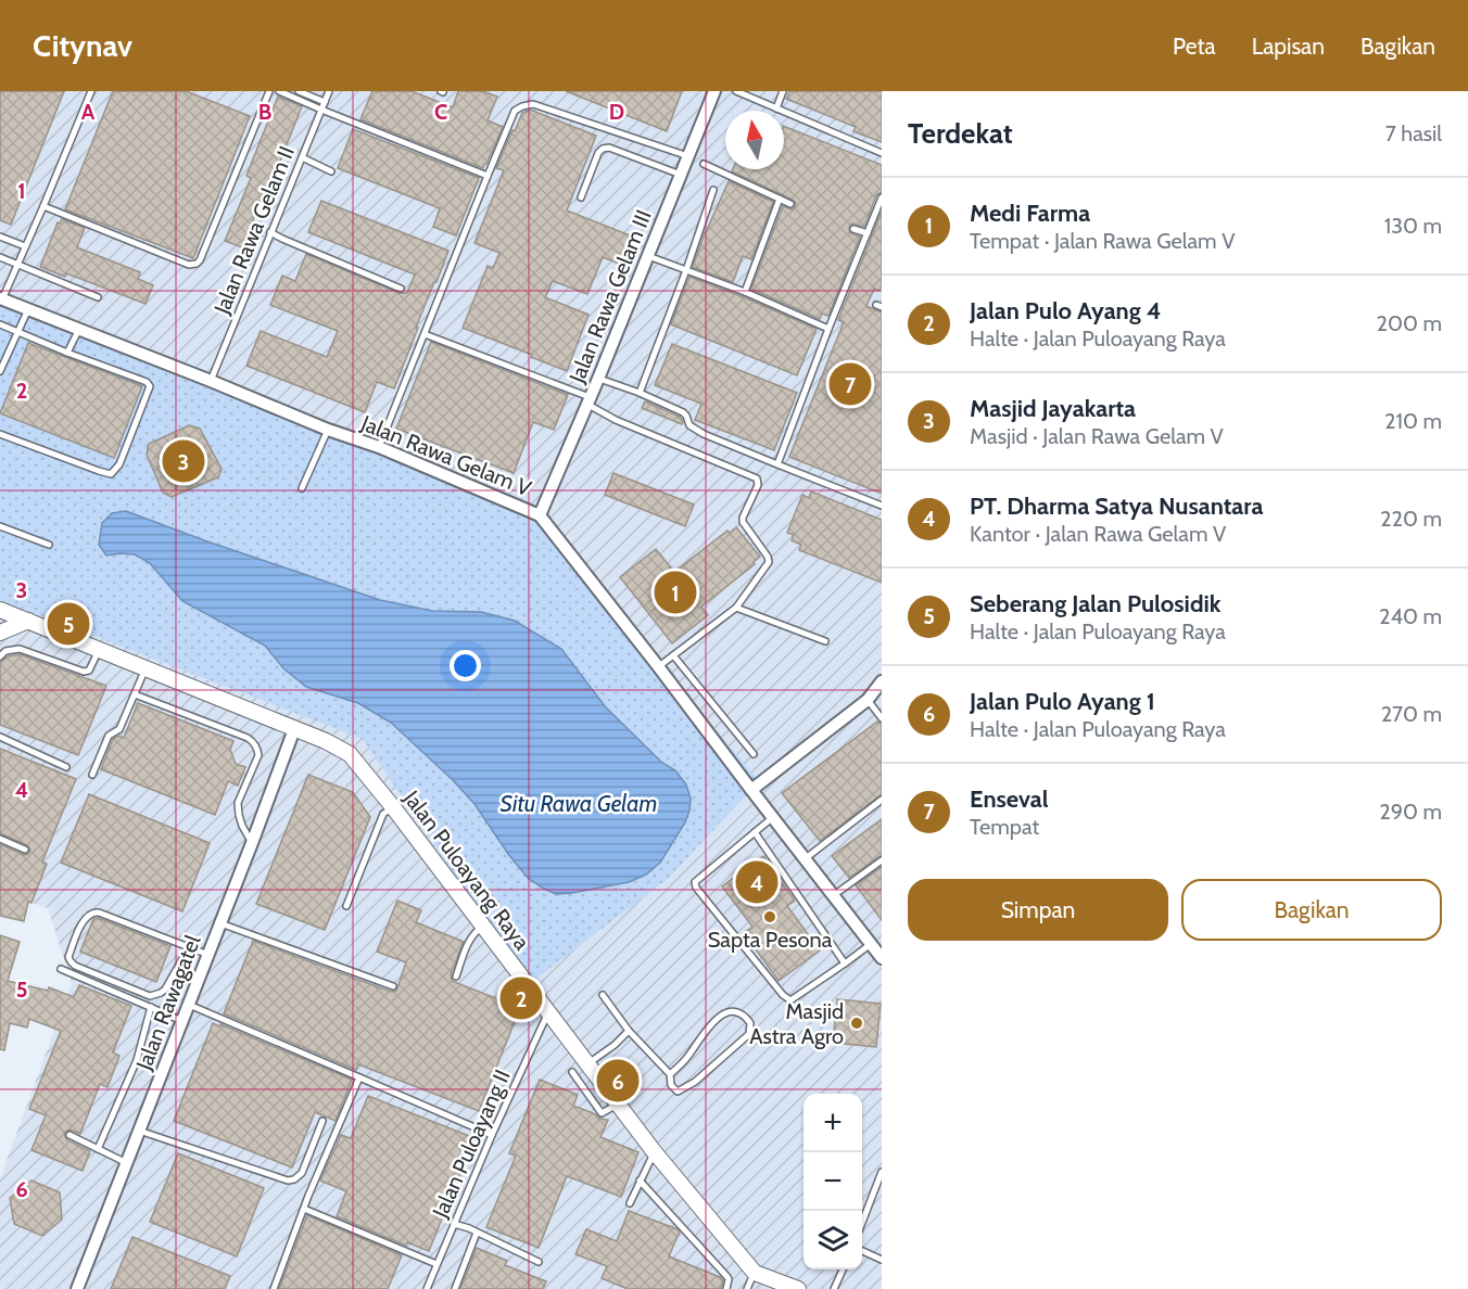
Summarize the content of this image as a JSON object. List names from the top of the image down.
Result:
{
  "streets": {
    "street": [
      "Jalan Rawa Gelam III",
      "Jalan Rawa Gelam V",
      "Jalan Puloayang Raya",
      "Jalan Rawagatel"
    ],
    "lane": ["Jalan Rawa Gelam II", "Jalan Puloayang II"]
  },
  "crossings": [
    ["Jalan Rawa Gelam II", "Jalan Rawa Gelam V"],
    ["Jalan Rawa Gelam III", "Jalan Rawa Gelam V"],
    ["Jalan Puloayang Raya", "Jalan Rawagatel"],
    ["Jalan Puloayang Raya", "Jalan Puloayang II"]
  ],
  "water": ["Situ Rawa Gelam"],
  "places": ["Sapta Pesona", "Masjid Astra Agro"],
  "north": "top",
  "page": {
    "header": "Citynav",
    "nav": ["Peta", "Lapisan", "Bagikan"],
    "heading": ["Terdekat", "7 hasil"],
    "list": [
      {
        "mark": "1",
        "name": "Medi Farma",
        "note": "Tempat · Jalan Rawa Gelam V",
        "value": "130 m"
      },
      {
        "mark": "2",
        "name": "Jalan Pulo Ayang 4",
        "note": "Halte · Jalan Puloayang Raya",
        "value": "200 m"
      },
      {
        "mark": "3",
        "name": "Masjid Jayakarta",
        "note": "Masjid · Jalan Rawa Gelam V",
        "value": "210 m"
      },
      {
        "mark": "4",
        "name": "PT. Dharma Satya Nusantara",
        "note": "Kantor · Jalan Rawa Gelam V",
        "value": "220 m"
      },
      {
        "mark": "5",
        "name": "Seberang Jalan Pulosidik",
        "note": "Halte · Jalan Puloayang Raya",
        "value": "240 m"
      },
      {
        "mark": "6",
        "name": "Jalan Pulo Ayang 1",
        "note": "Halte · Jalan Puloayang Raya",
        "value": "270 m"
      },
      {
        "mark": "7",
        "name": "Enseval",
        "note": "Tempat",
        "value": "290 m"
      }
    ],
    "pins": [
      "7",
      "3",
      "1",
      "5",
      "4",
      "2",
      "6"
    ],
    "buttons": ["Simpan", "Bagikan"],
    "map_buttons": ["+", "−"]
  },
  "grid": {
    "columns": [
      "A",
      "B",
      "C",
      "D"
    ],
    "rows": [
      "1",
      "2",
      "3",
      "4",
      "5",
      "6"
    ]
  }
}
